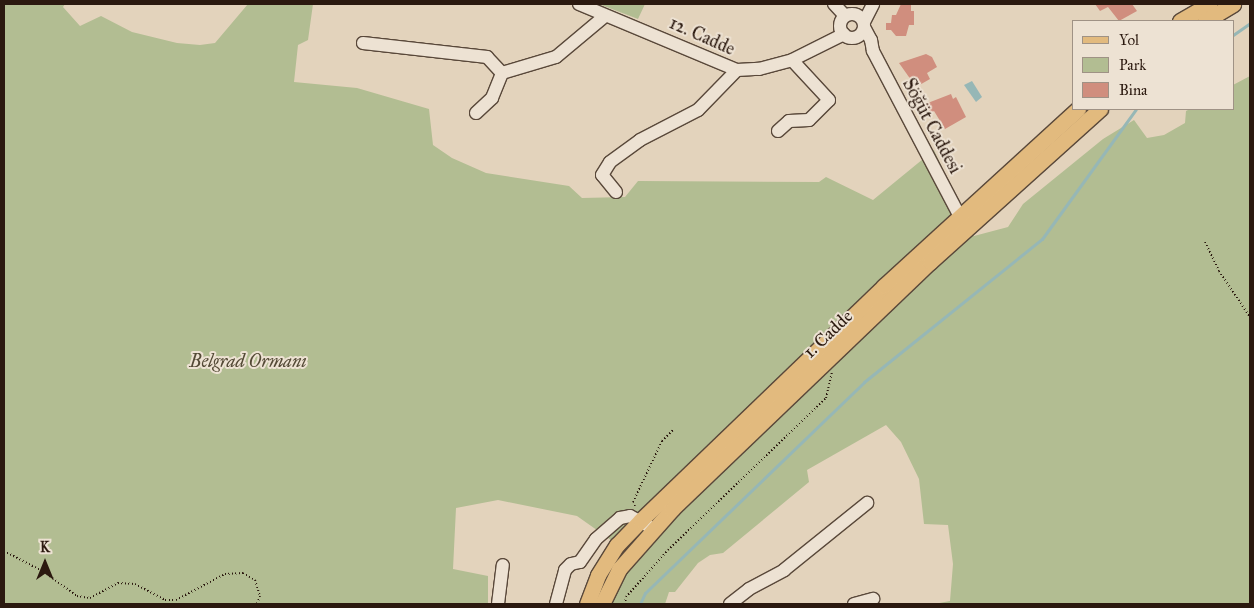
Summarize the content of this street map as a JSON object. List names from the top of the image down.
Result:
{
  "streets": {
    "main road": ["1. Cadde"],
    "street": ["12. Cadde", "Söğüt Caddesi"]
  },
  "crossings": [
    ["12. Cadde", "Söğüt Caddesi"],
    ["Söğüt Caddesi", "1. Cadde"]
  ],
  "parks": ["Belgrad Ormanı"],
  "legend": ["Yol", "Park", "Bina"],
  "north": "top"
}
